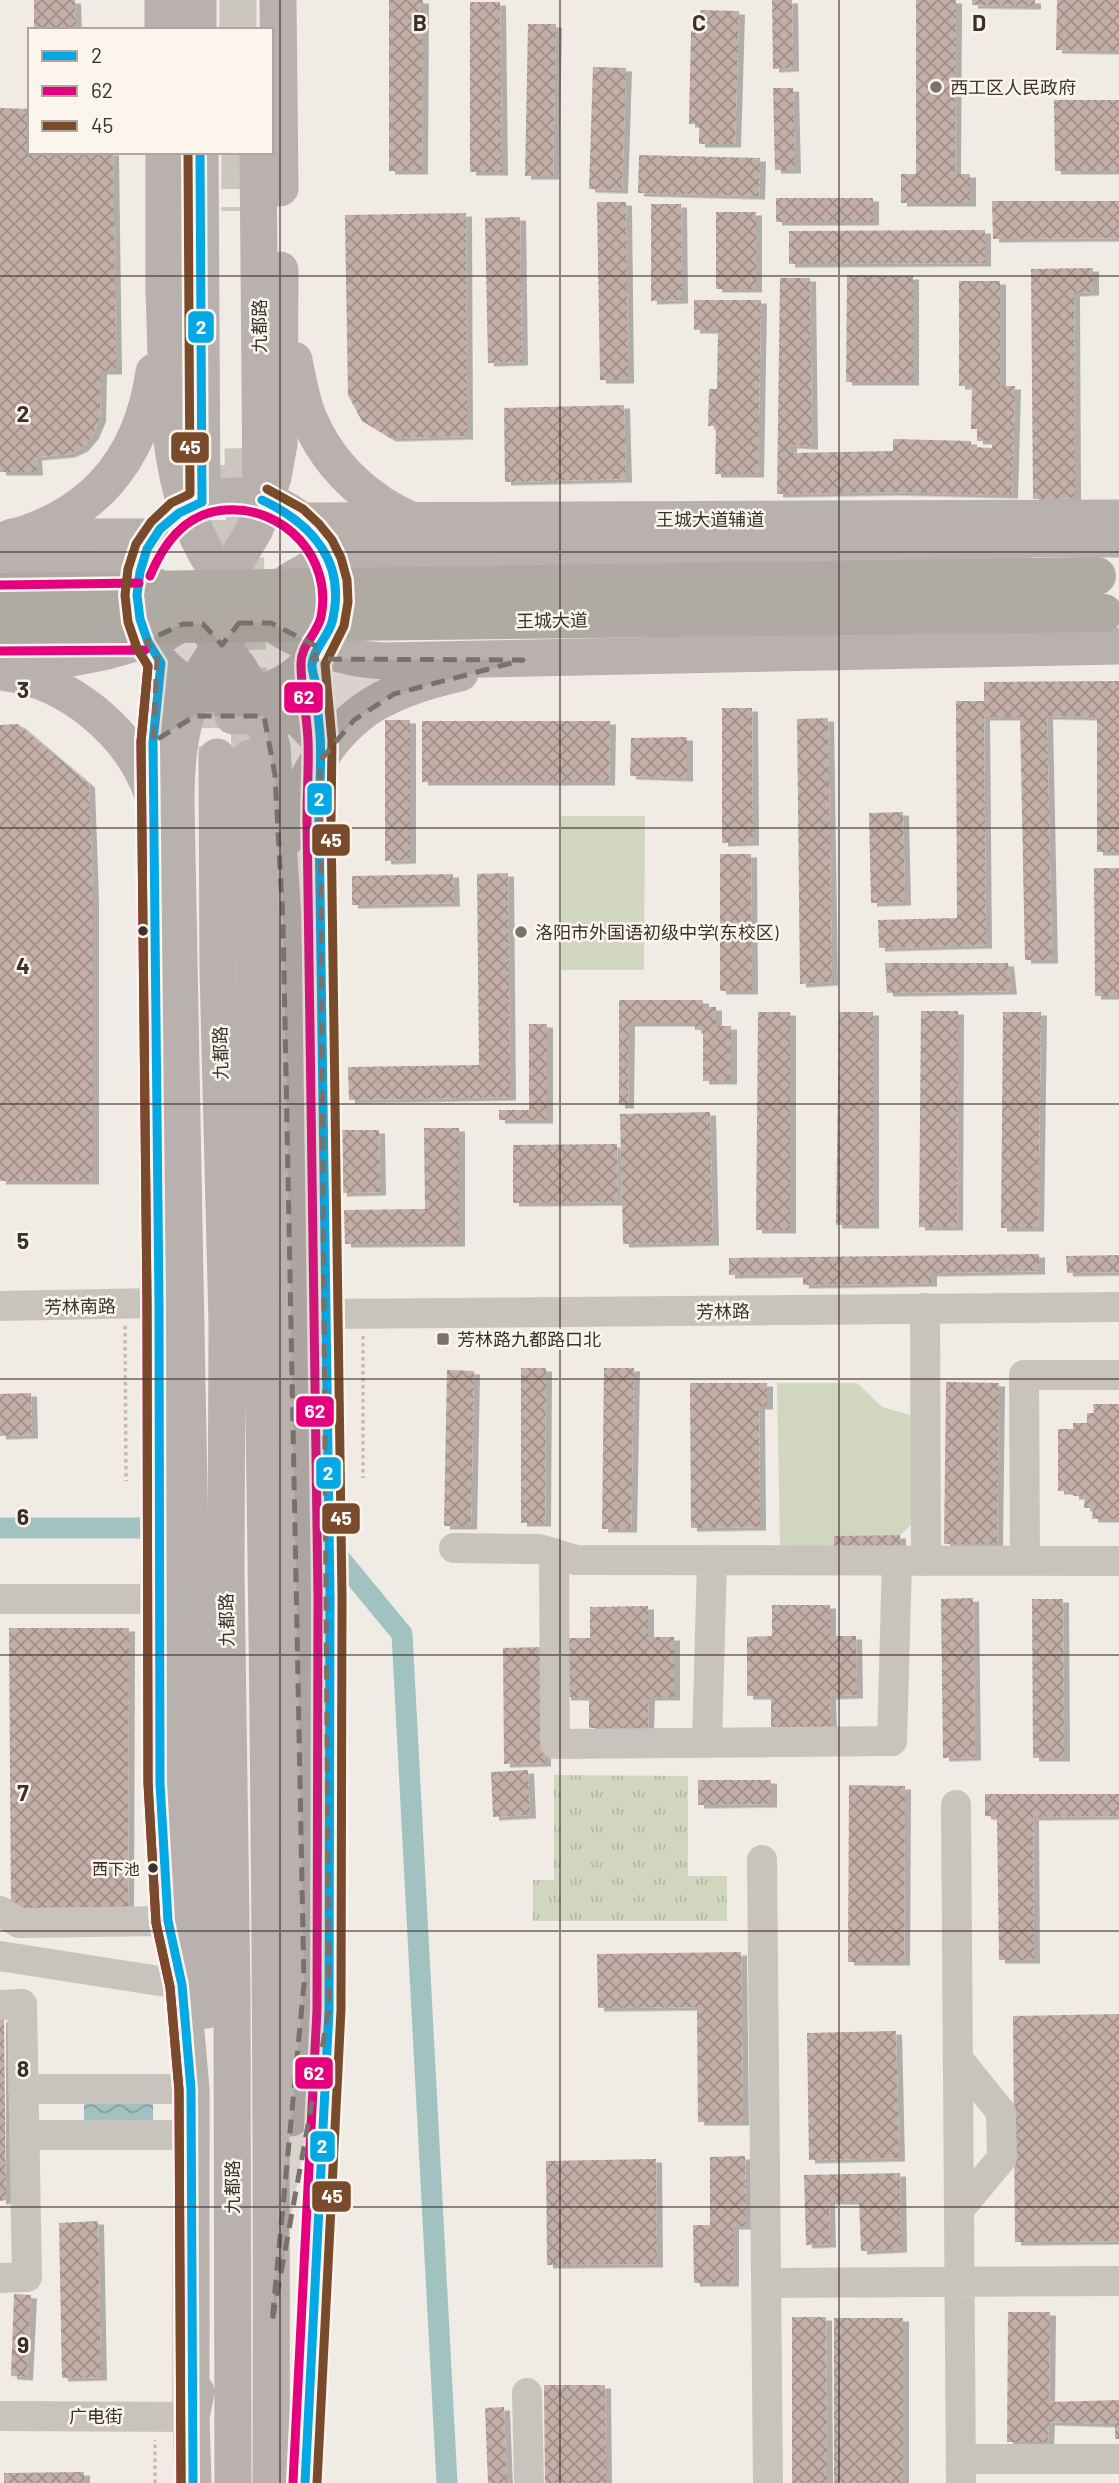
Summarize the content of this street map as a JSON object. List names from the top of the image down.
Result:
{
  "streets": {
    "highway": ["王城大道"],
    "main road": ["九都路", "王城大道辅道"],
    "street": ["芳林南路", "芳林路", "广电街"]
  },
  "crossings": [
    ["九都路", "王城大道辅道"],
    ["九都路", "王城大道"],
    ["王城大道辅道", "王城大道"]
  ],
  "places": {
    "other": ["西工区人民政府", "洛阳市外国语初级中学(东校区)", "西下池"],
    "transit": ["芳林路九都路口北"]
  },
  "lines": ["transit line 2", "transit line 45", "transit line 62"],
  "legend": ["2", "62", "45"],
  "grid": {
    "columns": ["B", "C", "D"],
    "rows": [
      "2",
      "3",
      "4",
      "5",
      "6",
      "7",
      "8",
      "9"
    ]
  }
}
